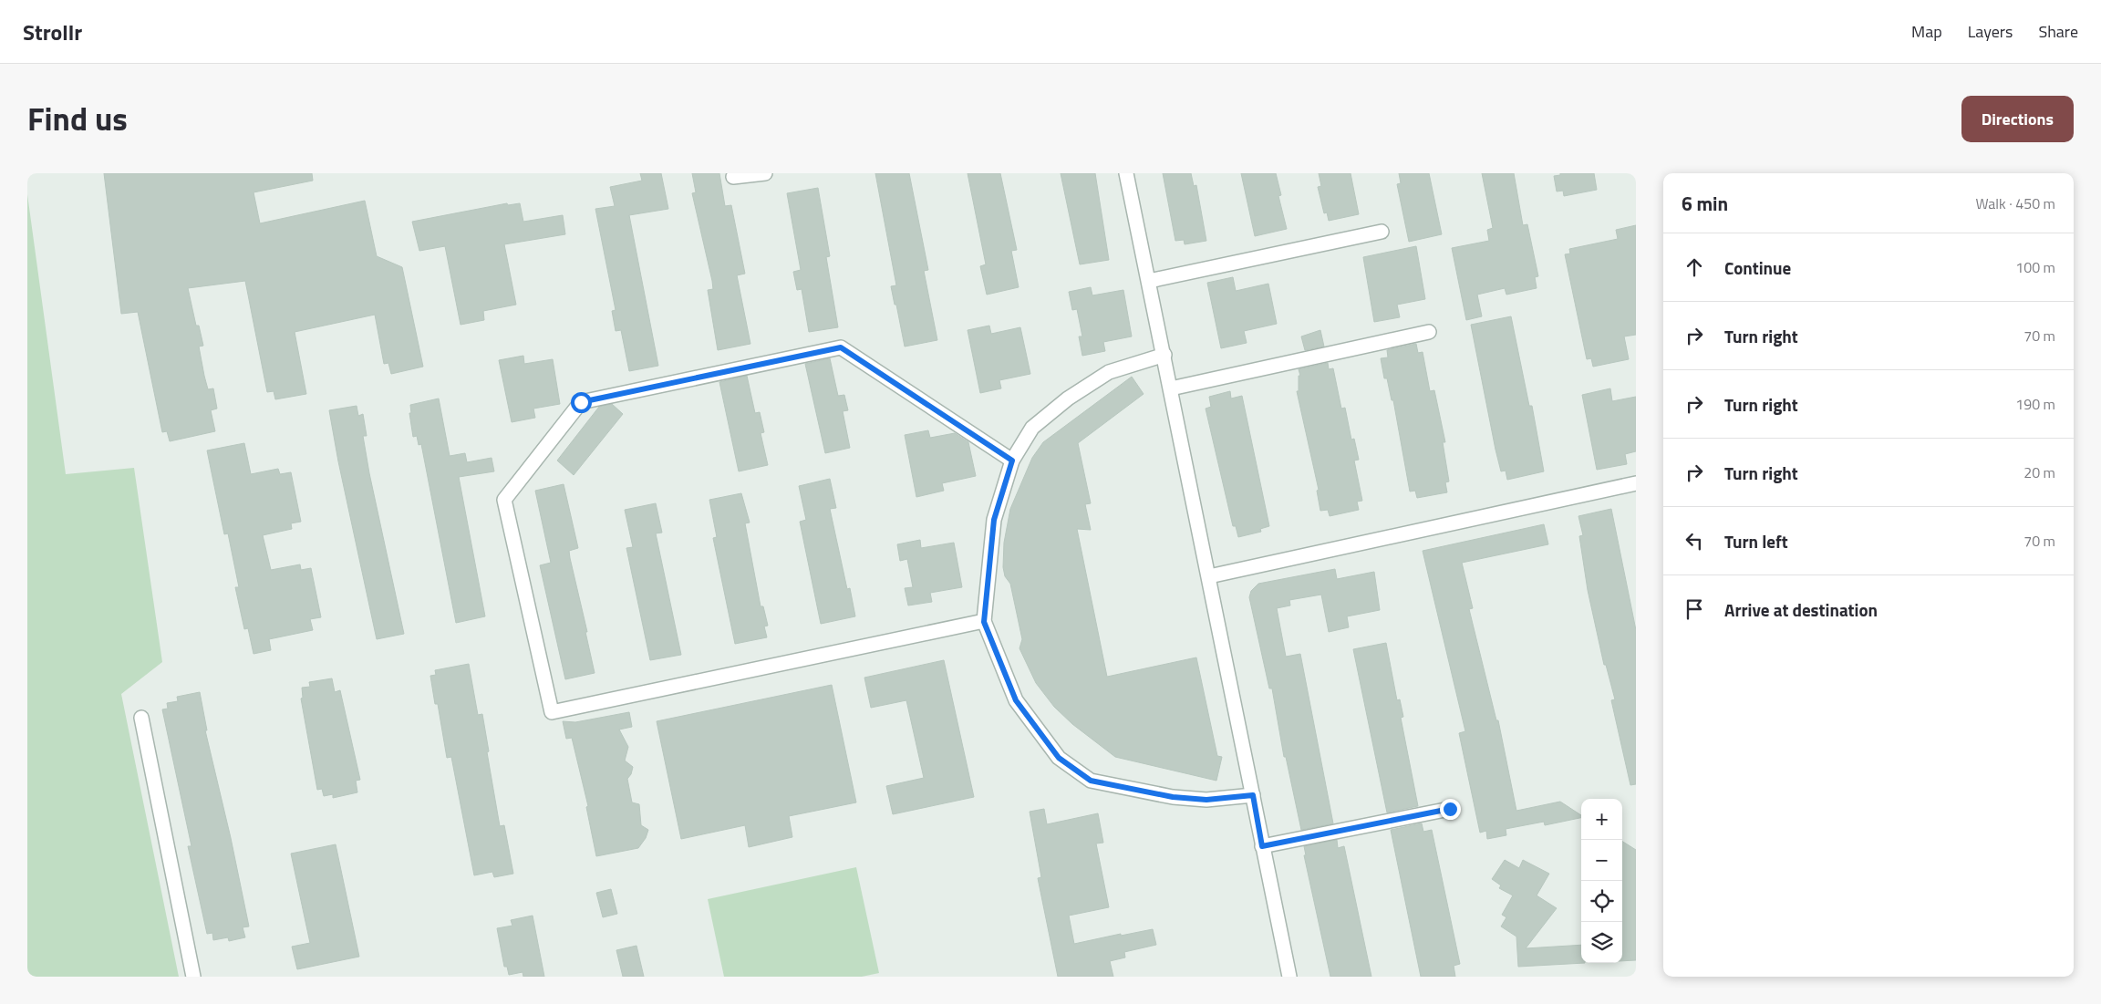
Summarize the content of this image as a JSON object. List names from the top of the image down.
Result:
{
  "page": {
    "header": "Strollr",
    "nav": ["Map", "Layers", "Share"],
    "title": "Find us",
    "buttons": "Directions",
    "heading": ["6 min", "Walk · 450 m"],
    "list": [
      ["Continue", "100 m"],
      ["Turn right", "70 m"],
      ["Turn right", "190 m"],
      ["Turn right", "20 m"],
      ["Turn left", "70 m"],
      "Arrive at destination"
    ],
    "map_buttons": ["+", "−"]
  }
}
